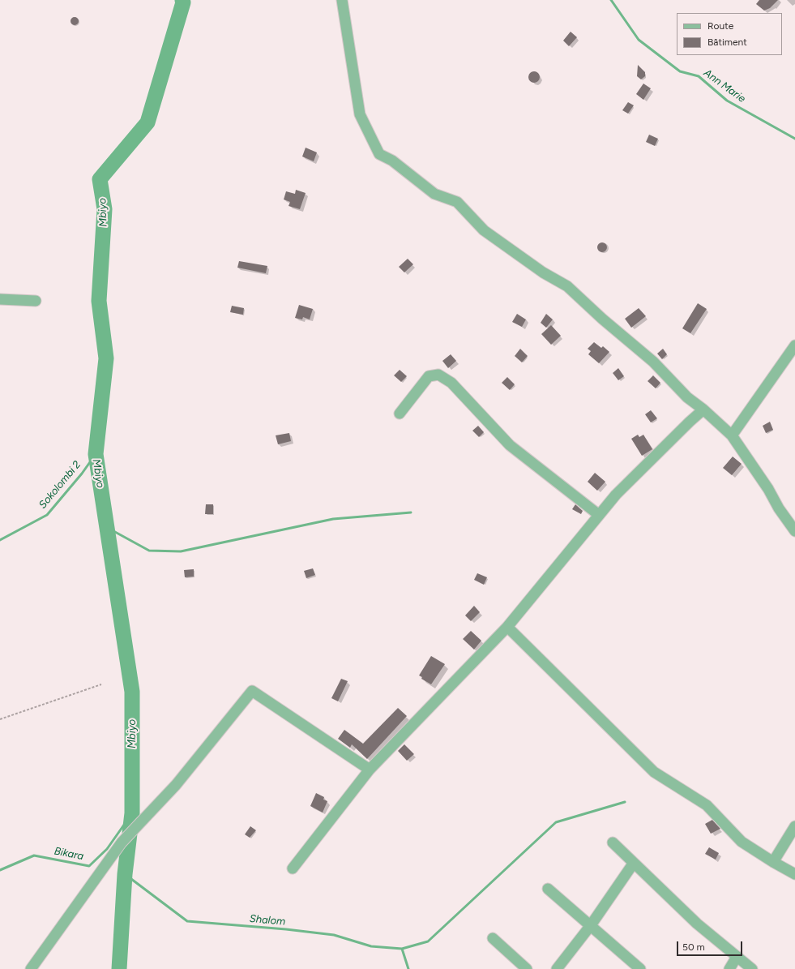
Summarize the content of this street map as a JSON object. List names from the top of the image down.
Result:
{
  "water": [
    "Ann Marie",
    "Mbiyo",
    "Sokolombi 2",
    "Bikara",
    "Shalom"
  ],
  "legend": ["Route", "Bâtiment"],
  "scale_bar": "50 m"
}
